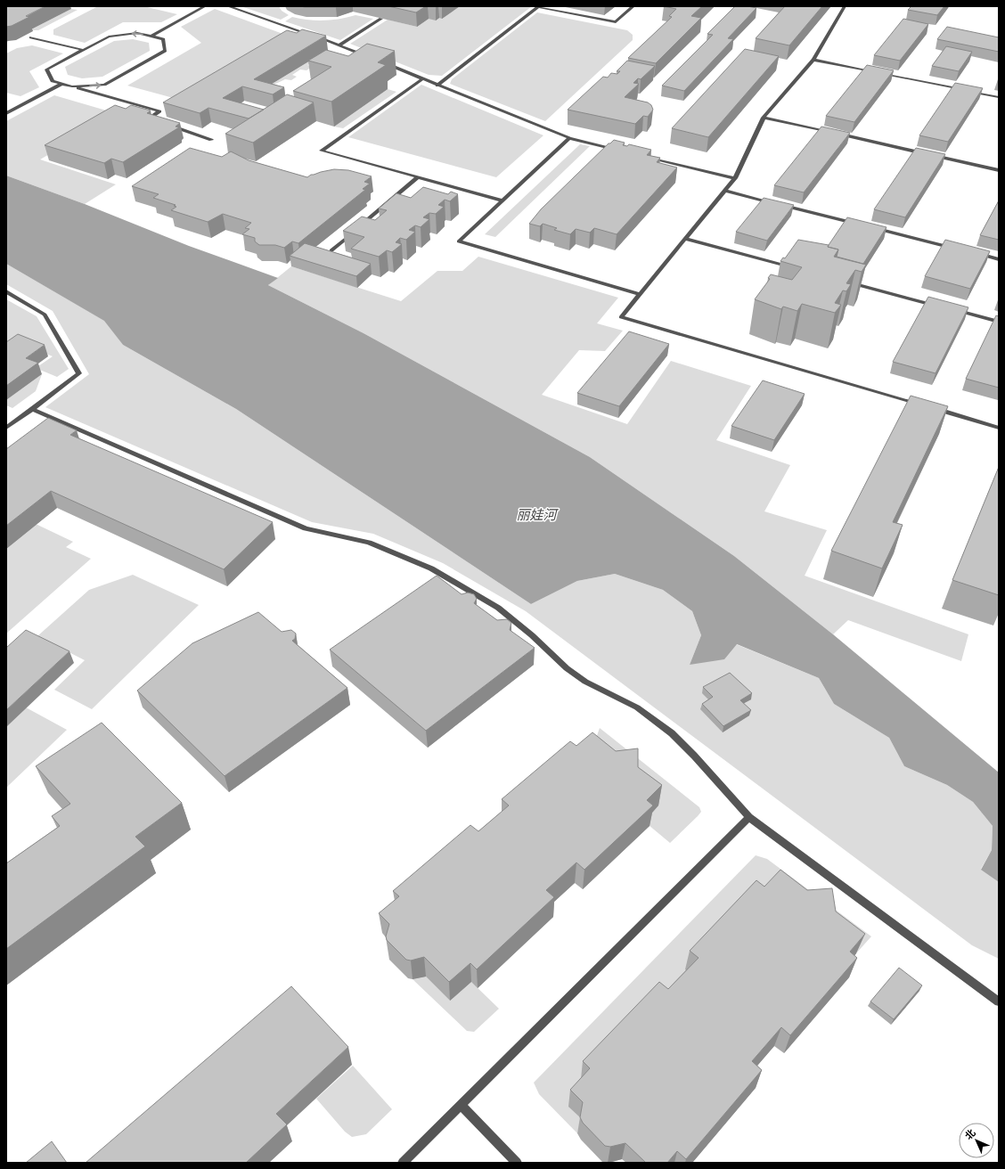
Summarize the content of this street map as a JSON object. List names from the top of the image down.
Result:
{
  "water": ["丽娃河"],
  "north": "top left"
}
